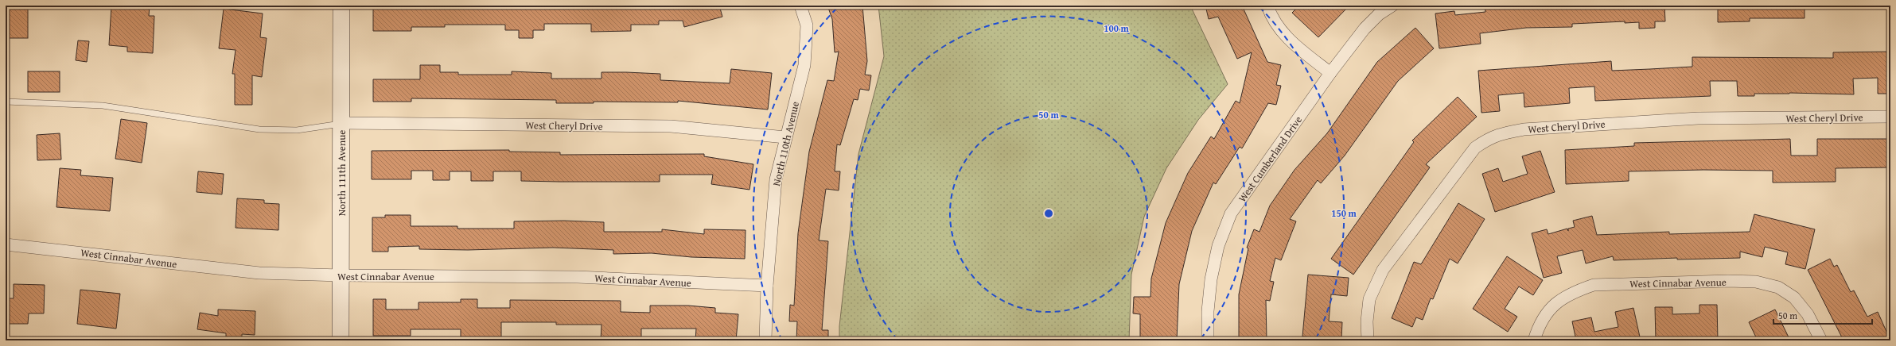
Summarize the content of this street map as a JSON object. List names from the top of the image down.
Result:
{
  "streets": {
    "street": [
      "West Cheryl Drive",
      "North 110th Avenue",
      "West Cumberland Drive",
      "North 111th Avenue",
      "West Cinnabar Avenue"
    ]
  },
  "crossings": [
    ["West Cheryl Drive", "North 110th Avenue"],
    ["West Cheryl Drive", "North 111th Avenue"],
    ["North 110th Avenue", "West Cinnabar Avenue"],
    ["North 111th Avenue", "West Cinnabar Avenue"]
  ],
  "scale_bar": "50 m",
  "rings": ["100 m", "50 m", "150 m"]
}
